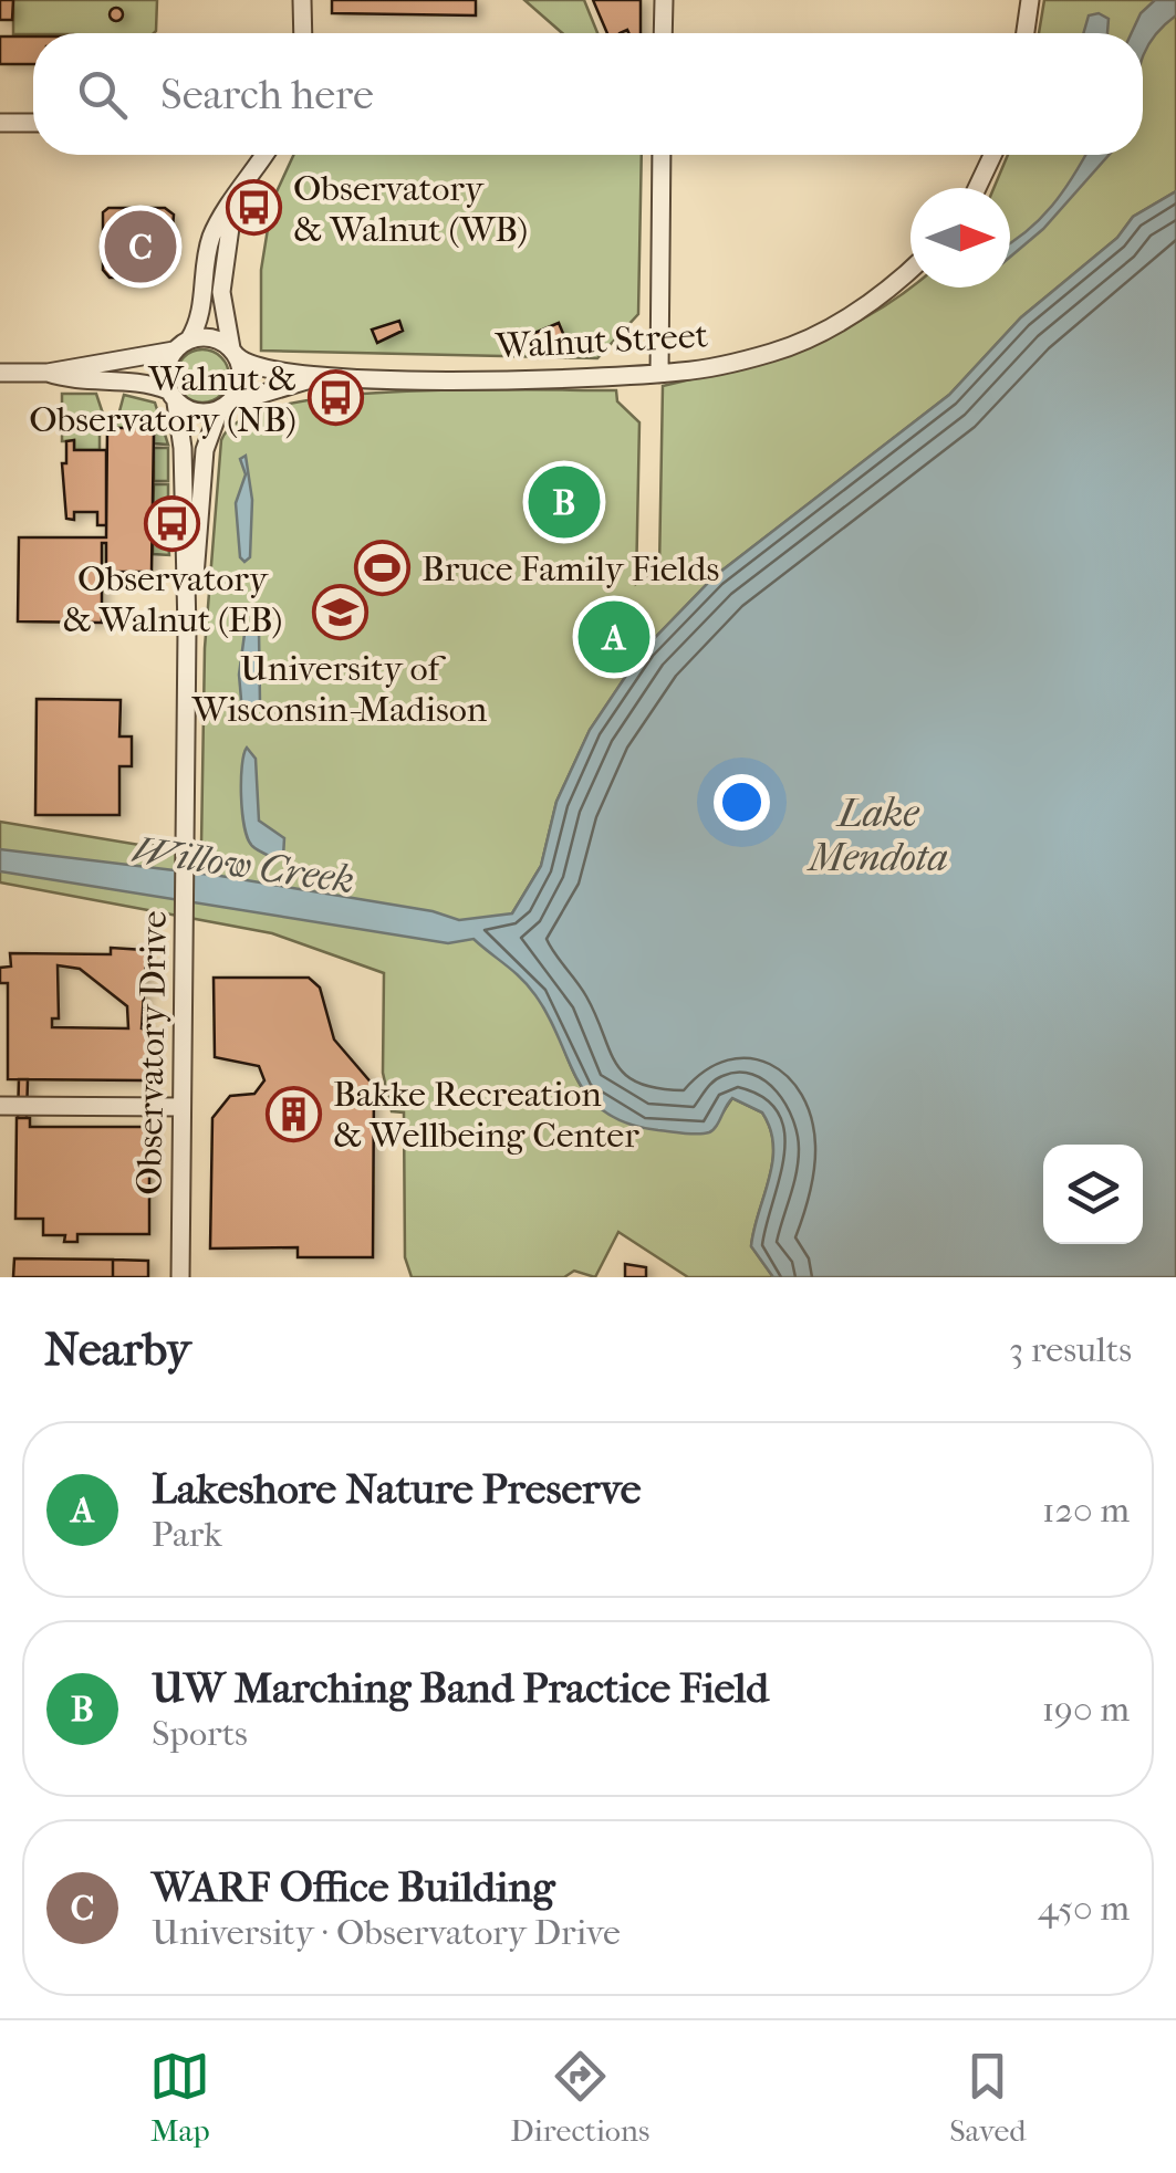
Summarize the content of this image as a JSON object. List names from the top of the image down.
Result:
{
  "streets": {
    "street": ["Walnut Street", "Observatory Drive"]
  },
  "crossings": [
    ["Walnut Street", "Observatory Drive"]
  ],
  "water": ["Lake Mendota", "Willow Creek"],
  "places": {
    "bus stop": ["Observatory & Walnut (WB)", "Walnut & Observatory (NB)", "Observatory & Walnut (EB)"],
    "sports": ["Bruce Family Fields"],
    "school or university": ["University of Wisconsin-Madison"],
    "building": ["Bakke Recreation & Wellbeing Center"]
  },
  "north": "right",
  "page": {
    "search": "Search here",
    "pins": ["C", "B", "A"],
    "heading": ["Nearby", "3 results"],
    "list": [
      {
        "mark": "A",
        "name": "Lakeshore Nature Preserve",
        "note": "Park",
        "value": "120 m"
      },
      {
        "mark": "B",
        "name": "UW Marching Band Practice Field",
        "note": "Sports",
        "value": "190 m"
      },
      {
        "mark": "C",
        "name": "WARF Office Building",
        "note": "University · Observatory Drive",
        "value": "450 m"
      }
    ],
    "nav": ["Map", "Directions", "Saved"]
  }
}
